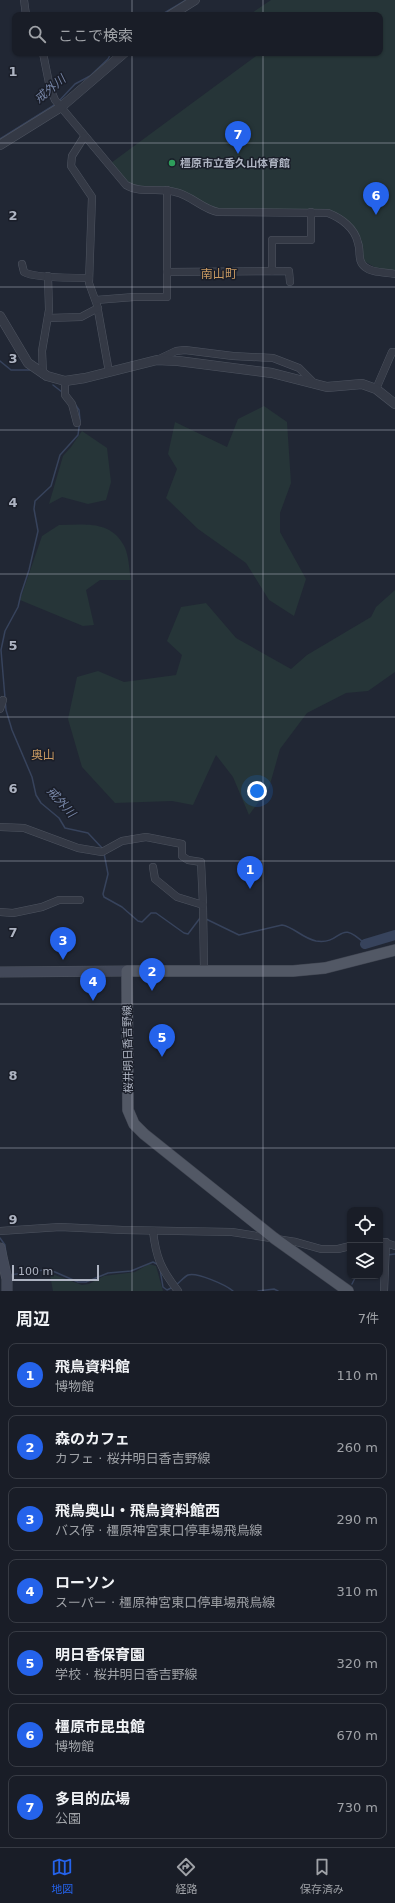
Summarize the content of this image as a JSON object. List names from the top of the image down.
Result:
{
  "streets": {
    "main road": ["桜井明日香吉野線"]
  },
  "districts": ["南山町", "奥山"],
  "water": ["戒外川"],
  "places": ["橿原市立香久山体育館"],
  "scale_bar": "100 m",
  "page": {
    "search": "ここで検索",
    "pins": [
      "7",
      "6",
      "1",
      "3",
      "2",
      "4",
      "5"
    ],
    "scale": "100 m",
    "heading": ["周辺", "7件"],
    "list": [
      {
        "mark": "1",
        "name": "飛鳥資料館",
        "note": "博物館",
        "value": "110 m"
      },
      {
        "mark": "2",
        "name": "森のカフェ",
        "note": "カフェ · 桜井明日香吉野線",
        "value": "260 m"
      },
      {
        "mark": "3",
        "name": "飛鳥奥山・飛鳥資料館西",
        "note": "バス停 · 橿原神宮東口停車場飛鳥線",
        "value": "290 m"
      },
      {
        "mark": "4",
        "name": "ローソン",
        "note": "スーパー · 橿原神宮東口停車場飛鳥線",
        "value": "310 m"
      },
      {
        "mark": "5",
        "name": "明日香保育園",
        "note": "学校 · 桜井明日香吉野線",
        "value": "320 m"
      },
      {
        "mark": "6",
        "name": "橿原市昆虫館",
        "note": "博物館",
        "value": "670 m"
      },
      {
        "mark": "7",
        "name": "多目的広場",
        "note": "公園",
        "value": "730 m"
      }
    ],
    "nav": ["地図", "経路", "保存済み"]
  },
  "grid": {
    "rows": [
      "1",
      "2",
      "3",
      "4",
      "5",
      "6",
      "7",
      "8",
      "9"
    ]
  }
}
